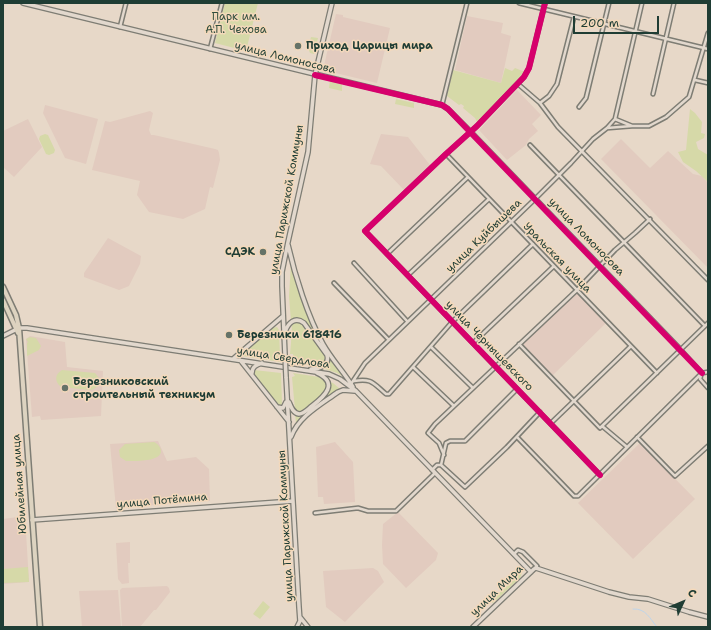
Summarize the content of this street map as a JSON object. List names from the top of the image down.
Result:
{
  "streets": {
    "main road": [
      "улица Ломоносова",
      "улица Парижской Коммуны",
      "улица Свердлова",
      "Юбилейная улица",
      "улица Потёмина",
      "улица Мира"
    ],
    "street": ["улица Куйбышева", "Уральская улица", "улица Чернышевского"]
  },
  "crossings": [
    ["улица Ломоносова", "улица Парижской Коммуны"],
    ["улица Ломоносова", "улица Куйбышева"],
    ["улица Парижской Коммуны", "улица Потёмина"],
    ["улица Куйбышева", "Уральская улица"],
    ["улица Куйбышева", "улица Чернышевского"],
    ["Уральская улица", "улица Чернышевского"],
    ["улица Свердлова", "Юбилейная улица"],
    ["улица Свердлова", "улица Мира"],
    ["Юбилейная улица", "улица Потёмина"]
  ],
  "parks": ["Парк им. А.П. Чехова"],
  "places": [
    "Приход Царицы мира",
    "СДЭК",
    "Березники 618416",
    "Березниковский строительный техникум"
  ],
  "scale_bar": "200 m",
  "north": "top right"
}
